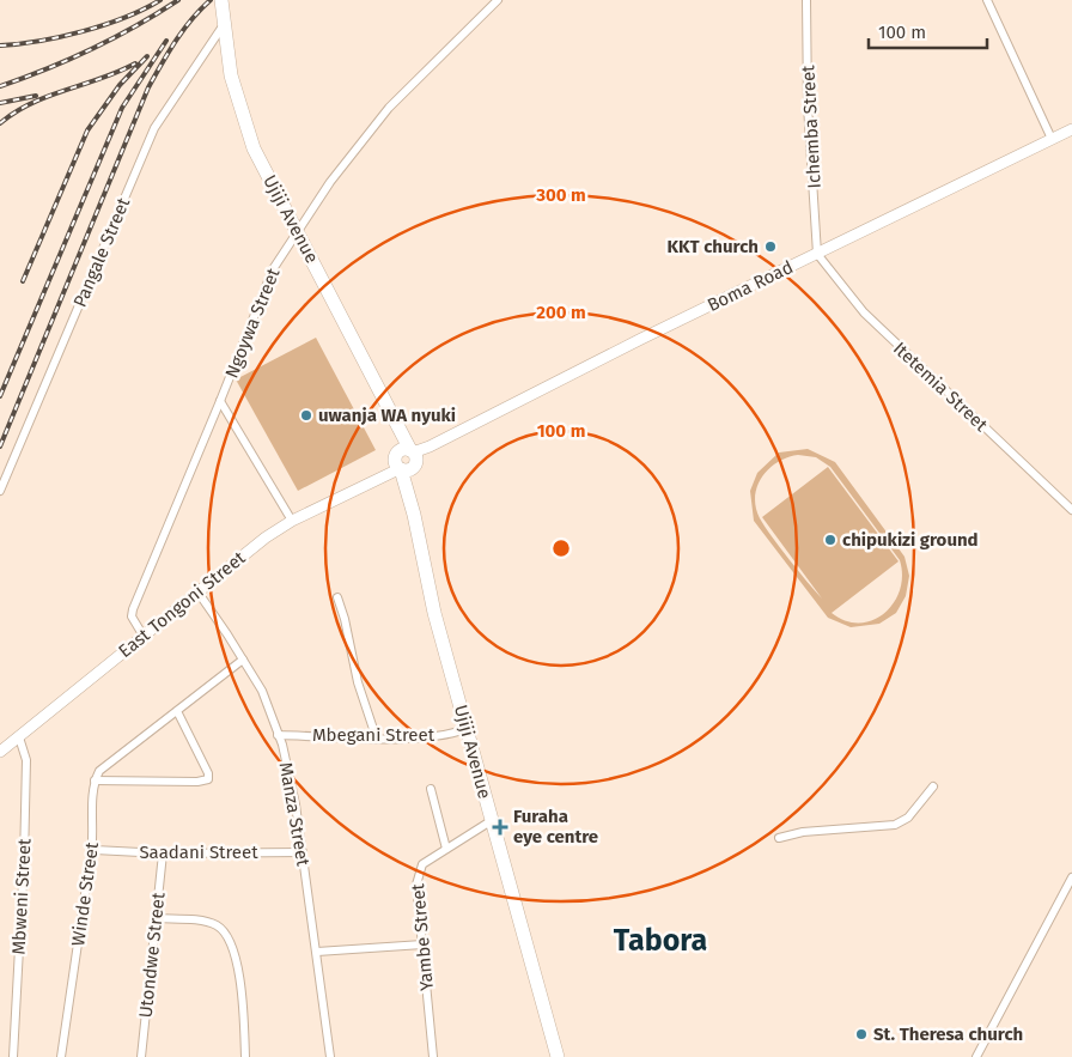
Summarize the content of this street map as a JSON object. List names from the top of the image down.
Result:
{
  "streets": {
    "highway": ["Ujiji Avenue"],
    "main road": ["Boma Road", "East Tongoni Street"],
    "street": [
      "Ichemba Street",
      "Pangale Street",
      "Ngoywa Street",
      "Itetemia Street",
      "Mbegani Street",
      "Manza Street",
      "Saadani Street",
      "Winde Street",
      "Mbweni Street",
      "Yambe Street",
      "Utondwe Street"
    ]
  },
  "crossings": [
    ["Ichemba Street", "Boma Road"],
    ["Ichemba Street", "Itetemia Street"],
    ["Ujiji Avenue", "Pangale Street"],
    ["Ujiji Avenue", "Boma Road"],
    ["Ujiji Avenue", "Ngoywa Street"],
    ["Ujiji Avenue", "East Tongoni Street"],
    ["Ujiji Avenue", "Mbegani Street"],
    ["Ujiji Avenue", "Yambe Street"],
    ["Boma Road", "Itetemia Street"],
    ["Boma Road", "East Tongoni Street"],
    ["Ngoywa Street", "East Tongoni Street"],
    ["East Tongoni Street", "Manza Street"],
    ["East Tongoni Street", "Mbweni Street"],
    ["Mbegani Street", "Manza Street"],
    ["Manza Street", "Saadani Street"],
    ["Saadani Street", "Winde Street"],
    ["Saadani Street", "Utondwe Street"]
  ],
  "districts": ["Tabora"],
  "places": {
    "other": [
      "KKT church",
      "uwanja WA nyuki",
      "chipukizi ground",
      "St. Theresa church"
    ],
    "health": ["Furaha eye centre"]
  },
  "scale_bar": "100 m",
  "rings": ["300 m", "200 m", "100 m"]
}
